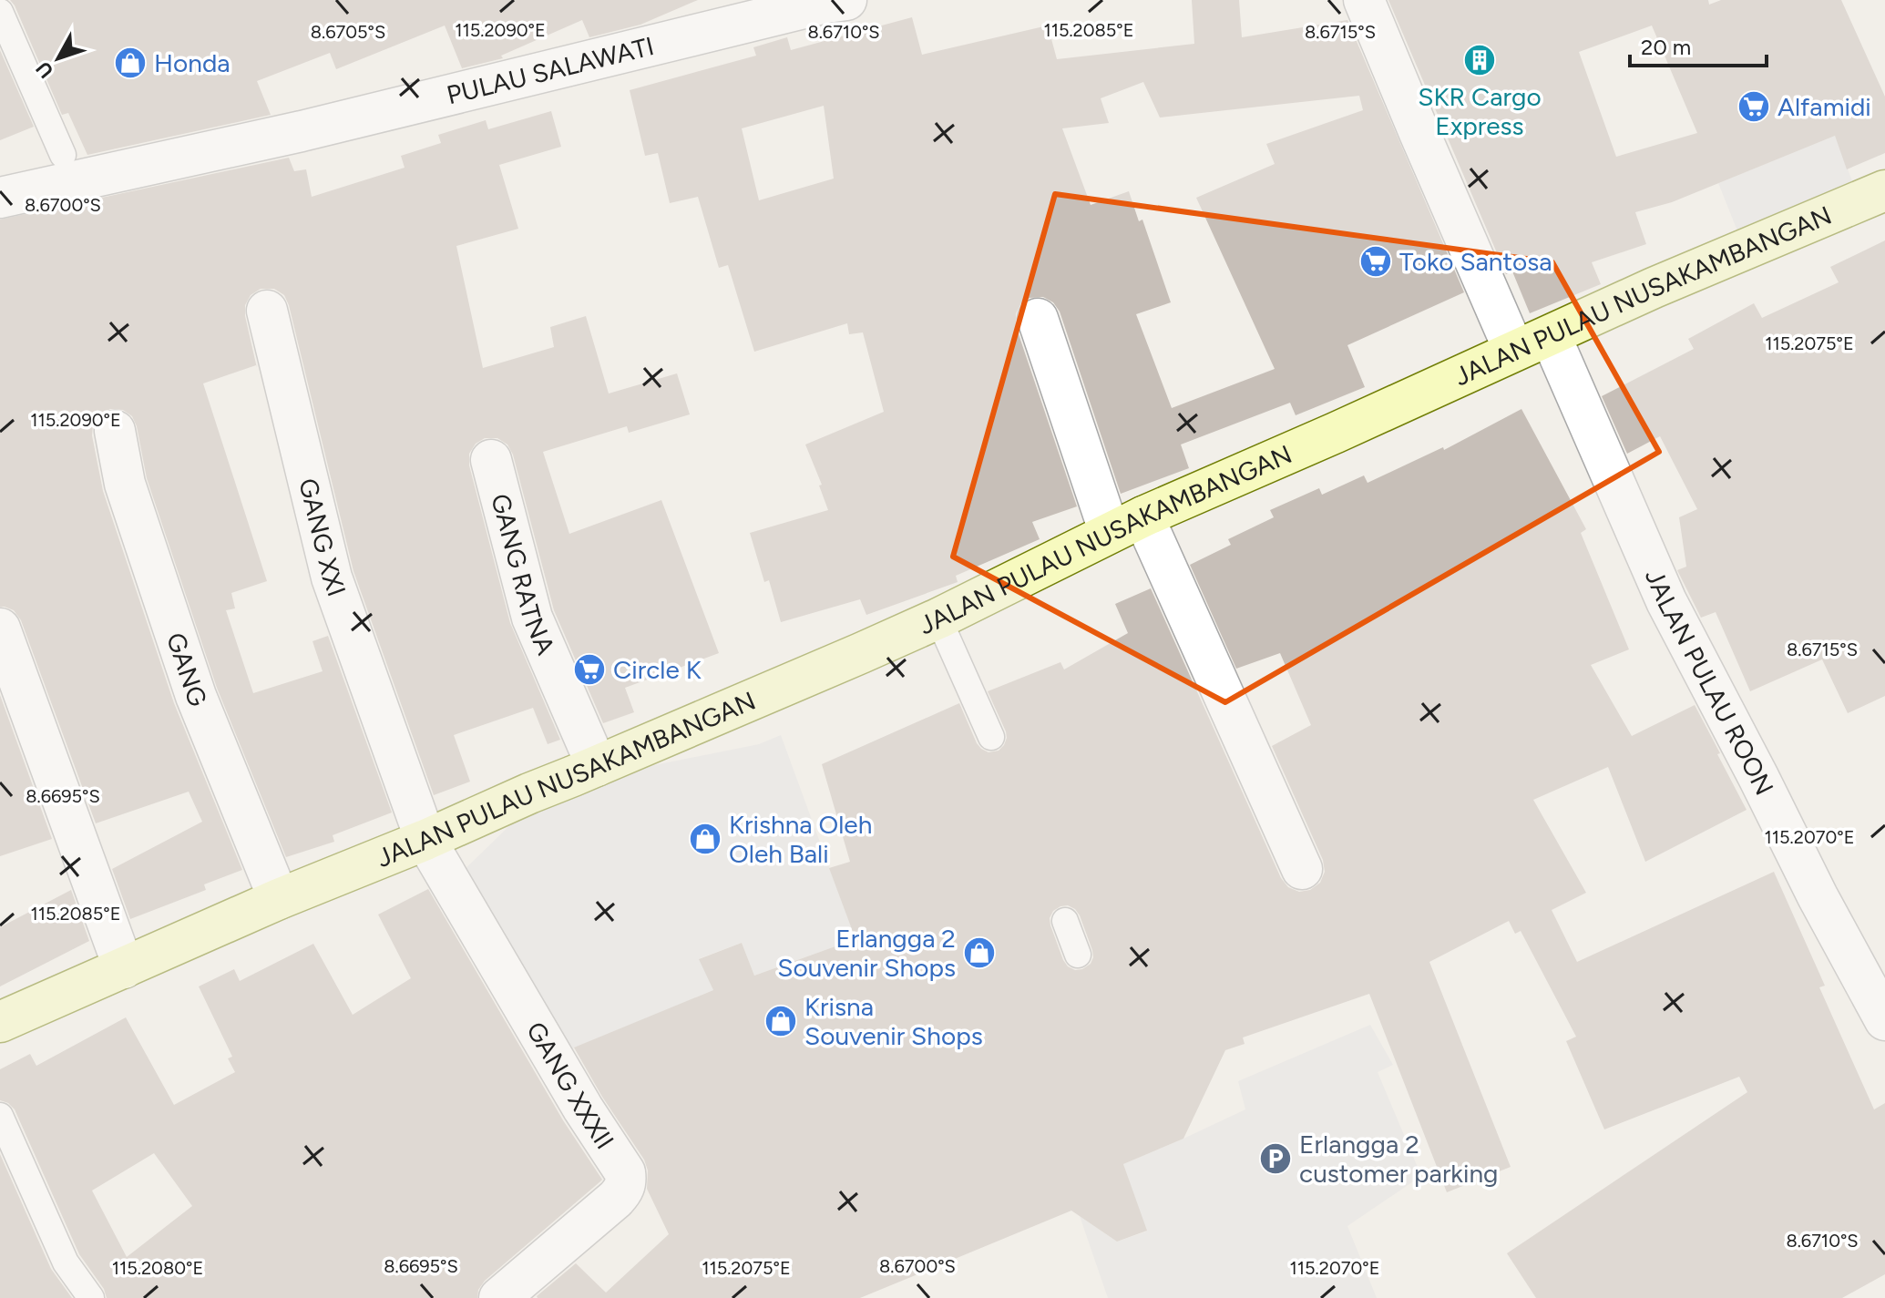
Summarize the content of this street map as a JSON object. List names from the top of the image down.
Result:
{
  "streets": {
    "street": [
      "PULAU SALAWATI",
      "JALAN PULAU NUSAKAMBANGAN",
      "GANG XXI",
      "GANG RATNA",
      "GANG",
      "JALAN PULAU ROON",
      "GANG XXXII"
    ]
  },
  "crossings": [
    ["JALAN PULAU NUSAKAMBANGAN", "GANG XXI"],
    ["JALAN PULAU NUSAKAMBANGAN", "GANG RATNA"],
    ["JALAN PULAU NUSAKAMBANGAN", "GANG"],
    ["JALAN PULAU NUSAKAMBANGAN", "JALAN PULAU ROON"],
    ["JALAN PULAU NUSAKAMBANGAN", "GANG XXXII"],
    ["GANG XXI", "GANG XXXII"]
  ],
  "places": {
    "building": ["SKR Cargo Express"],
    "shop": [
      "Honda",
      "Krishna Oleh Oleh Bali",
      "Erlangga 2 Souvenir Shops",
      "Krisna Souvenir Shops"
    ],
    "supermarket": ["Alfamidi", "Toko Santosa", "Circle K"],
    "parking": ["Erlangga 2 customer parking"]
  },
  "scale_bar": "20 m",
  "north": "bottom left",
  "coordinates": [
    "115.2090°E",
    "115.2085°E",
    "8.6705°S",
    "8.6710°S",
    "8.6715°S",
    "8.6700°S",
    "115.2075°E",
    "8.6695°S",
    "115.2070°E",
    "115.2080°E"
  ]
}
